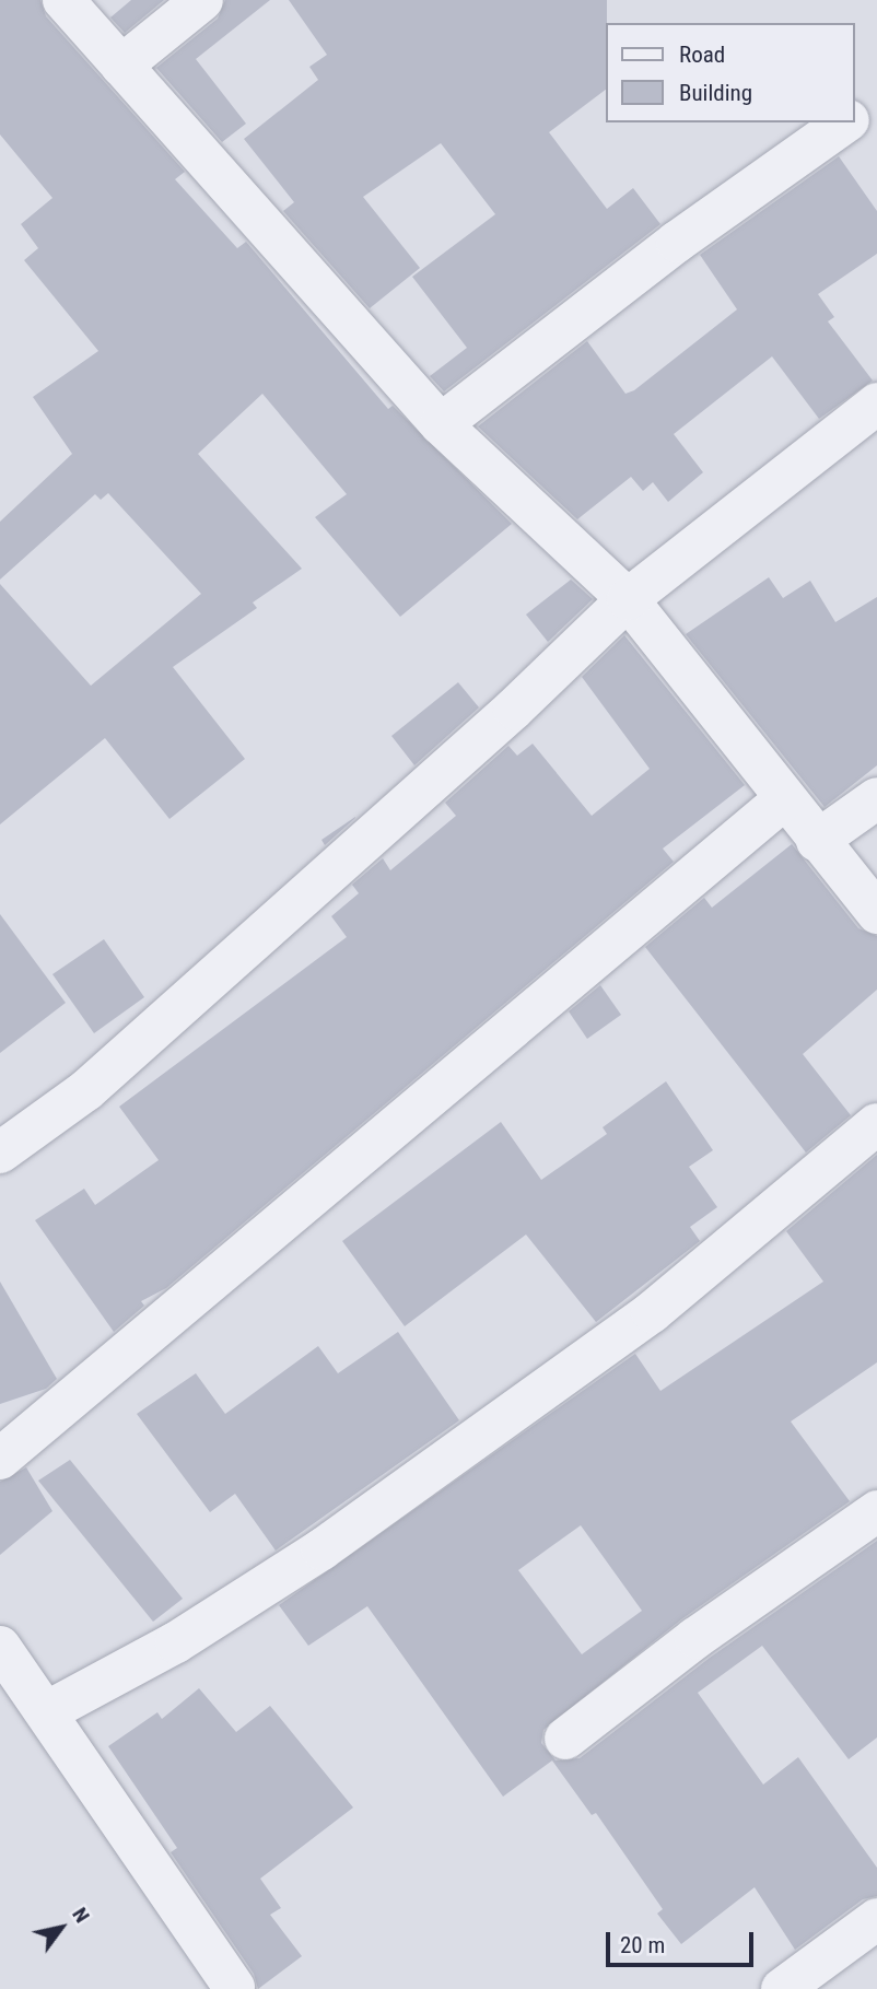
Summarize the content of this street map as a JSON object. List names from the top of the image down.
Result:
{
  "legend": ["Road", "Building"],
  "scale_bar": "20 m",
  "north": "top right"
}
